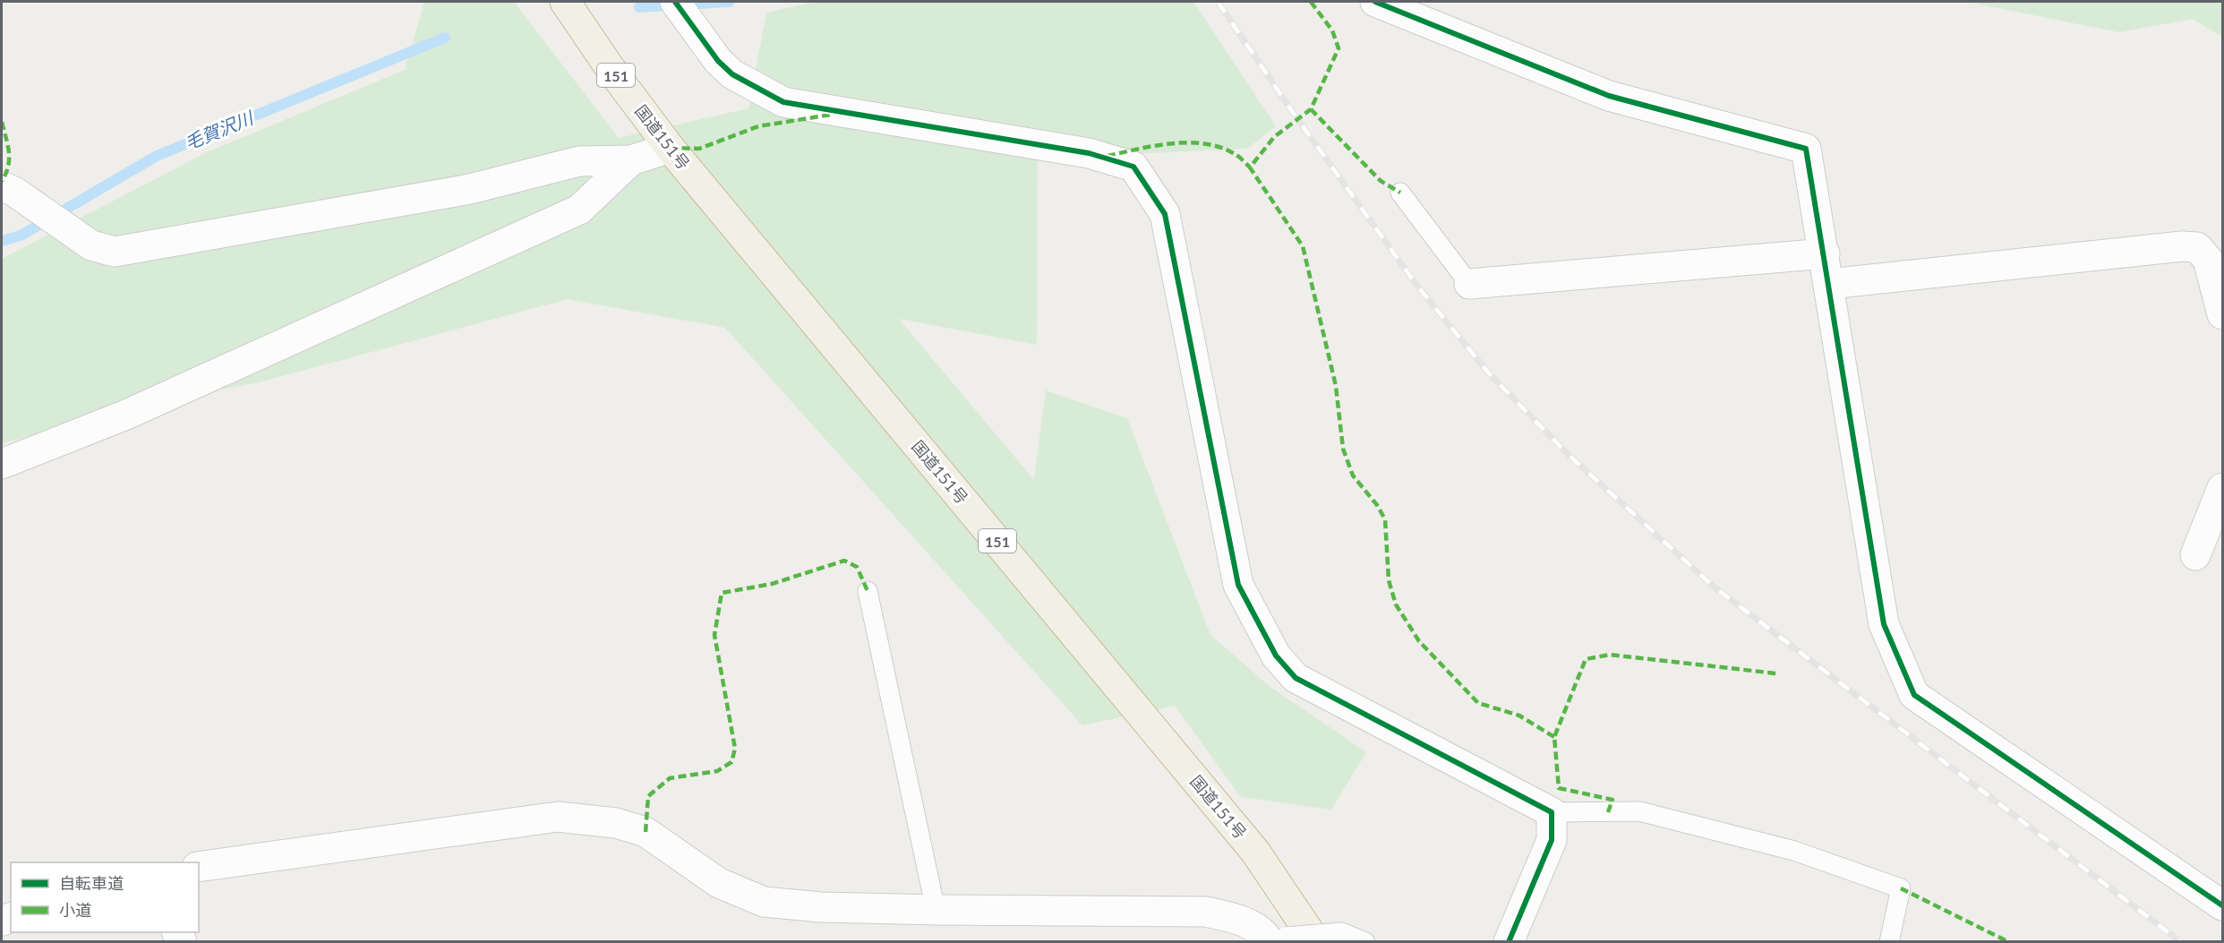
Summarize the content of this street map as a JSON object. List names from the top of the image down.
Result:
{
  "streets": {
    "highway": ["151", "国道151号"]
  },
  "water": ["毛賀沢川"],
  "legend": ["自転車道", "小道"]
}
